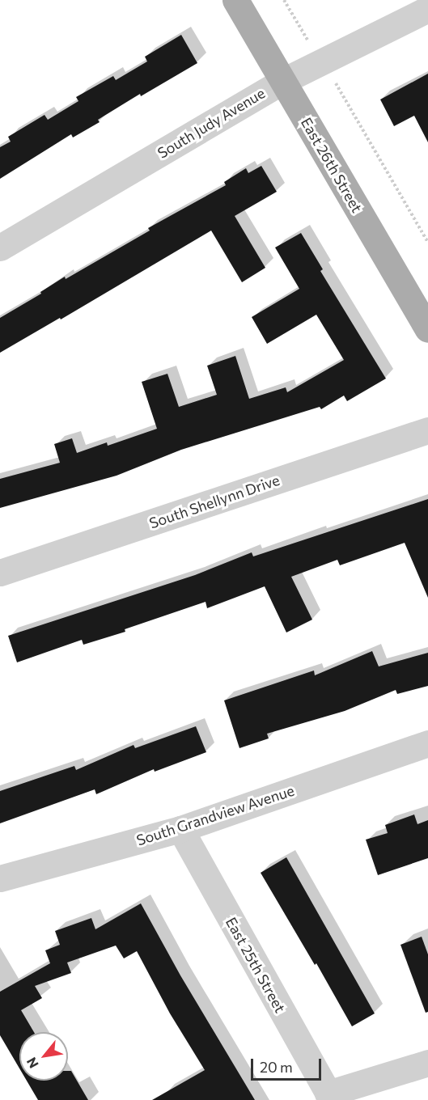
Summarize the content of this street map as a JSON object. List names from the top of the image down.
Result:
{
  "streets": {
    "main road": ["East 26th Street"],
    "street": [
      "South Judy Avenue",
      "South Shellynn Drive",
      "South Grandview Avenue",
      "East 25th Street"
    ]
  },
  "crossings": [
    ["South Judy Avenue", "East 26th Street"],
    ["South Grandview Avenue", "East 25th Street"]
  ],
  "scale_bar": "20 m",
  "north": "bottom left"
}
